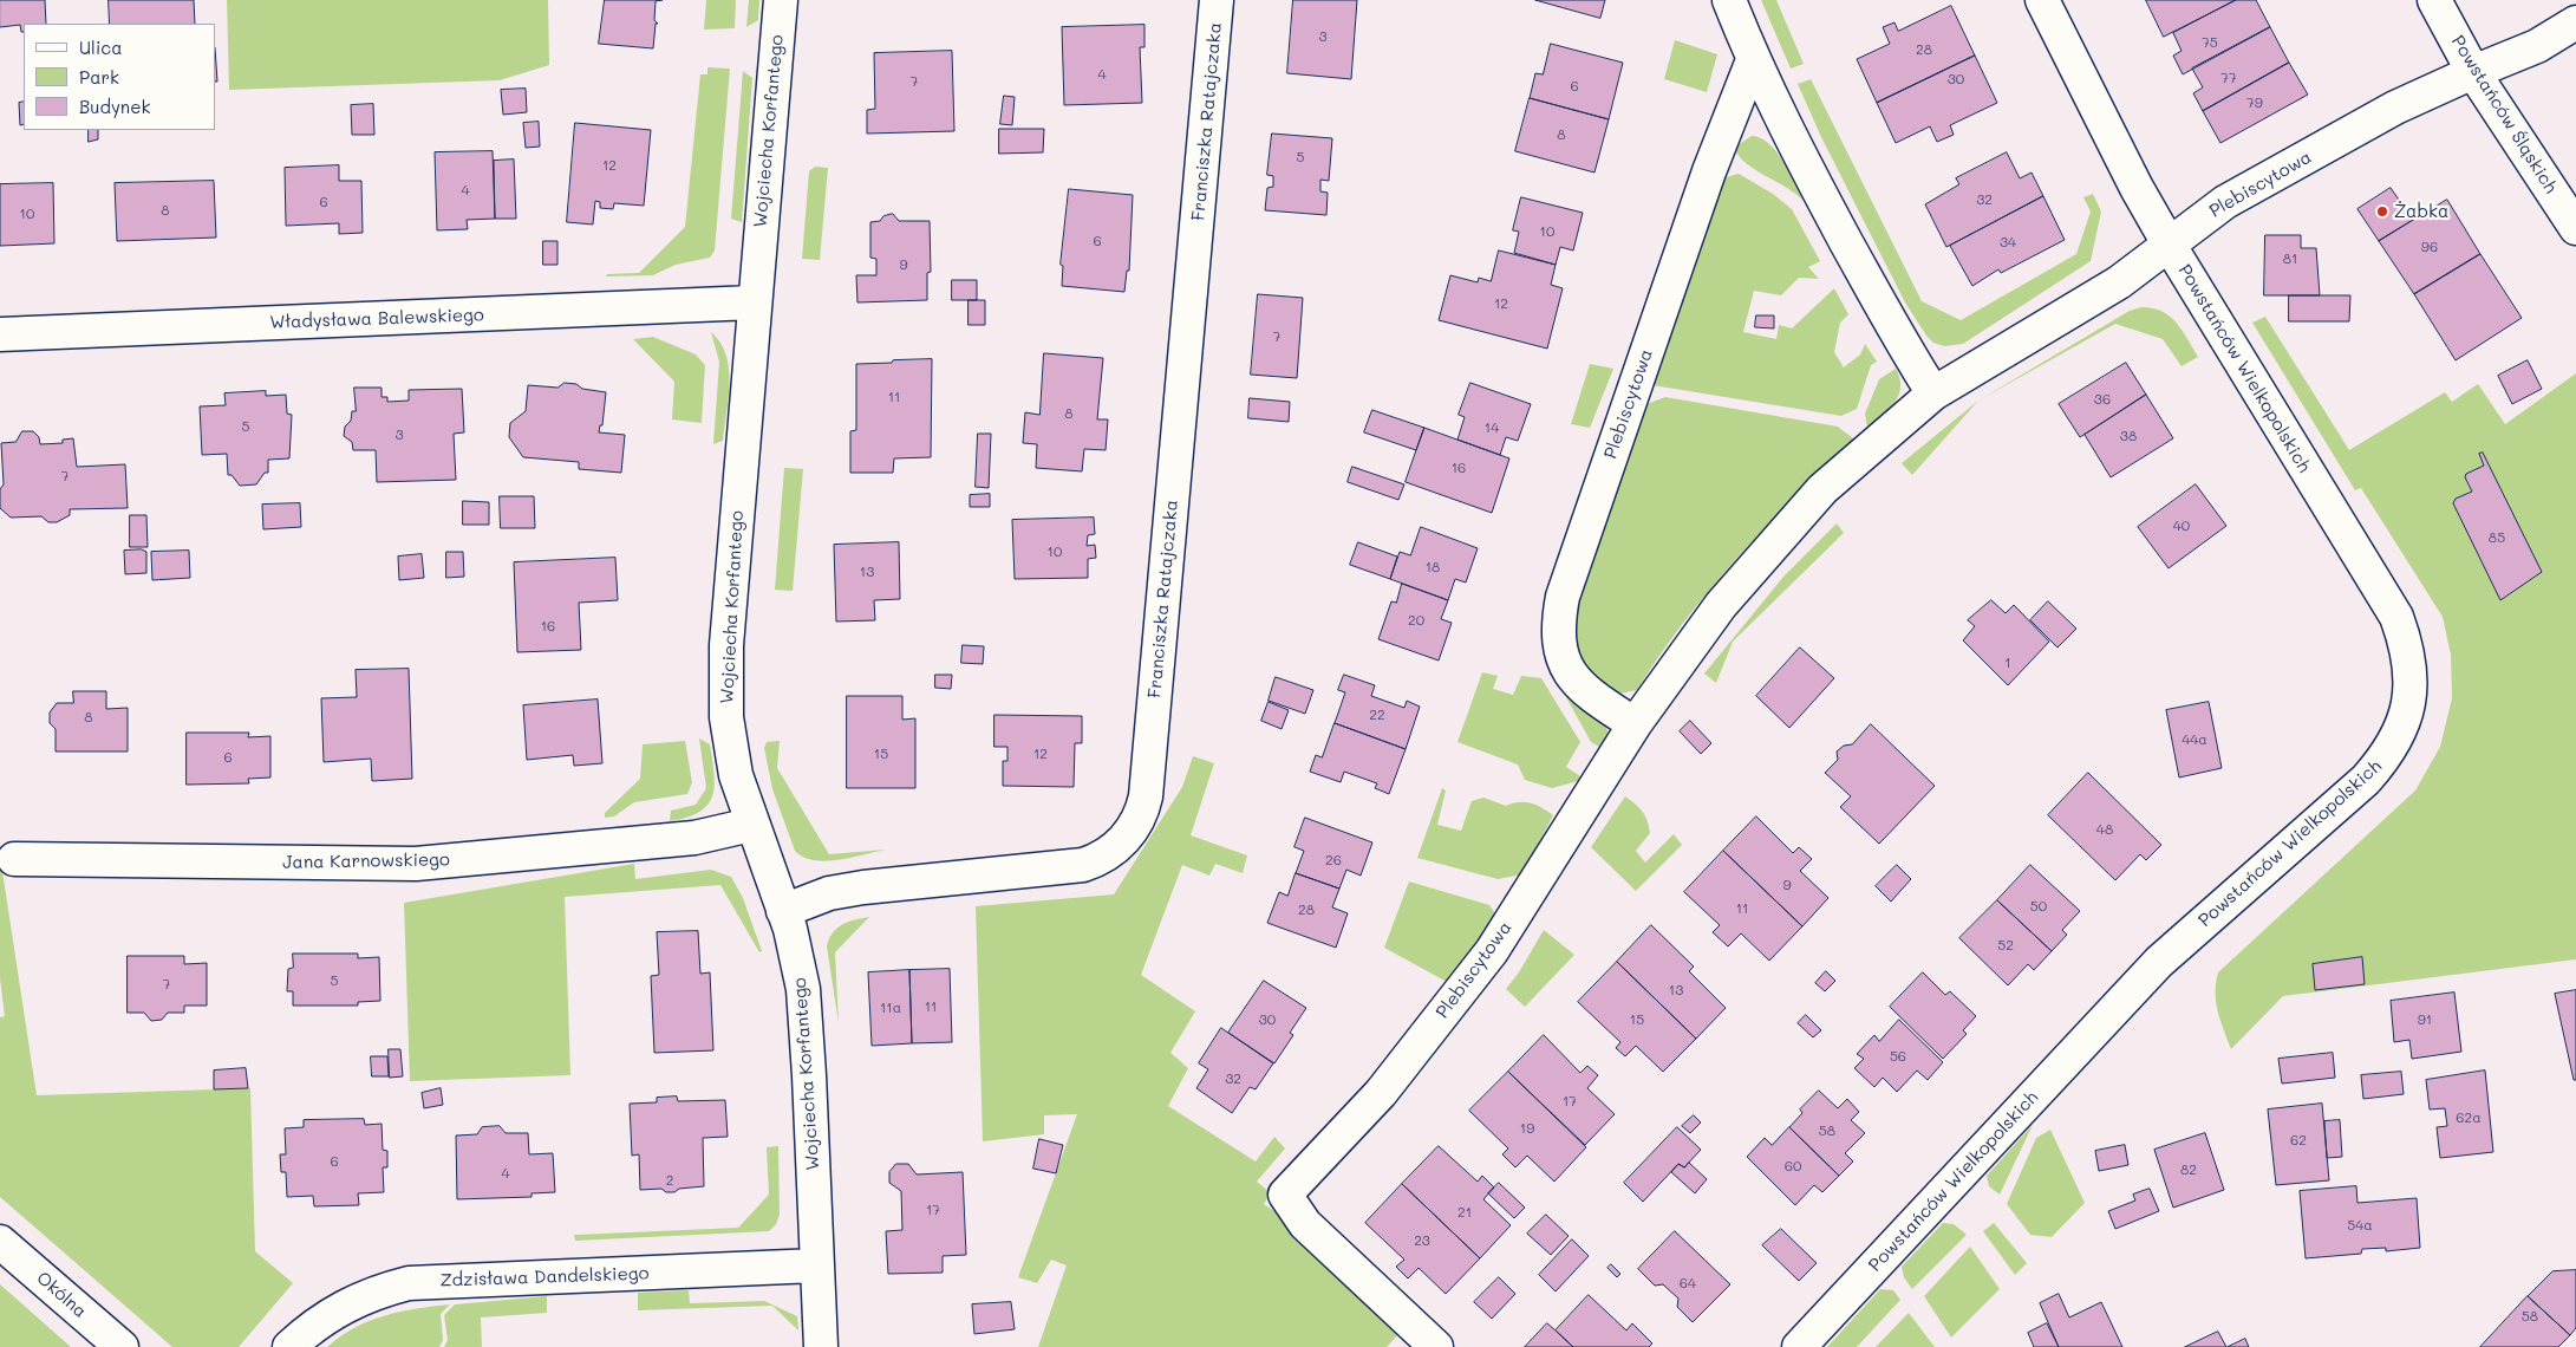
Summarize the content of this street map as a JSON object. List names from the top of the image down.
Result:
{
  "streets": {
    "street": [
      "Powstańców Śląskich",
      "Franciszka Ratajczaka",
      "Wojciecha Korfantego",
      "Plebiscytowa",
      "Władysława Balewskiego",
      "Powstańców Wielkopolskich",
      "Jana Karnowskiego",
      "Zdzisława Dandelskiego",
      "Okólna"
    ]
  },
  "crossings": [
    ["Powstańców Śląskich", "Plebiscytowa"],
    ["Franciszka Ratajczaka", "Wojciecha Korfantego"],
    ["Wojciecha Korfantego", "Władysława Balewskiego"],
    ["Wojciecha Korfantego", "Jana Karnowskiego"],
    ["Wojciecha Korfantego", "Zdzisława Dandelskiego"],
    ["Plebiscytowa", "Powstańców Wielkopolskich"]
  ],
  "places": ["Żabka"],
  "house_numbers": [
    "3",
    "75",
    "28",
    "4",
    "77",
    "30",
    "7",
    "6",
    "79",
    "8",
    "5",
    "12",
    "4",
    "32",
    "6",
    "8",
    "10",
    "10",
    "6",
    "34",
    "96",
    "81",
    "9",
    "12",
    "7",
    "11",
    "36",
    "8",
    "5",
    "14",
    "3",
    "38",
    "16",
    "7",
    "40",
    "85",
    "10",
    "18",
    "13",
    "20",
    "16",
    "1",
    "22",
    "8",
    "44a",
    "15",
    "12",
    "6",
    "48",
    "26",
    "9",
    "50",
    "11",
    "28",
    "52",
    "5",
    "7",
    "13",
    "11",
    "11a",
    "30",
    "15",
    "91",
    "56",
    "32",
    "17",
    "62a",
    "19",
    "58",
    "62",
    "6",
    "60",
    "82",
    "4",
    "2",
    "17",
    "21",
    "54a",
    "23",
    "64",
    "58"
  ],
  "legend": ["Ulica", "Park", "Budynek"]
}
